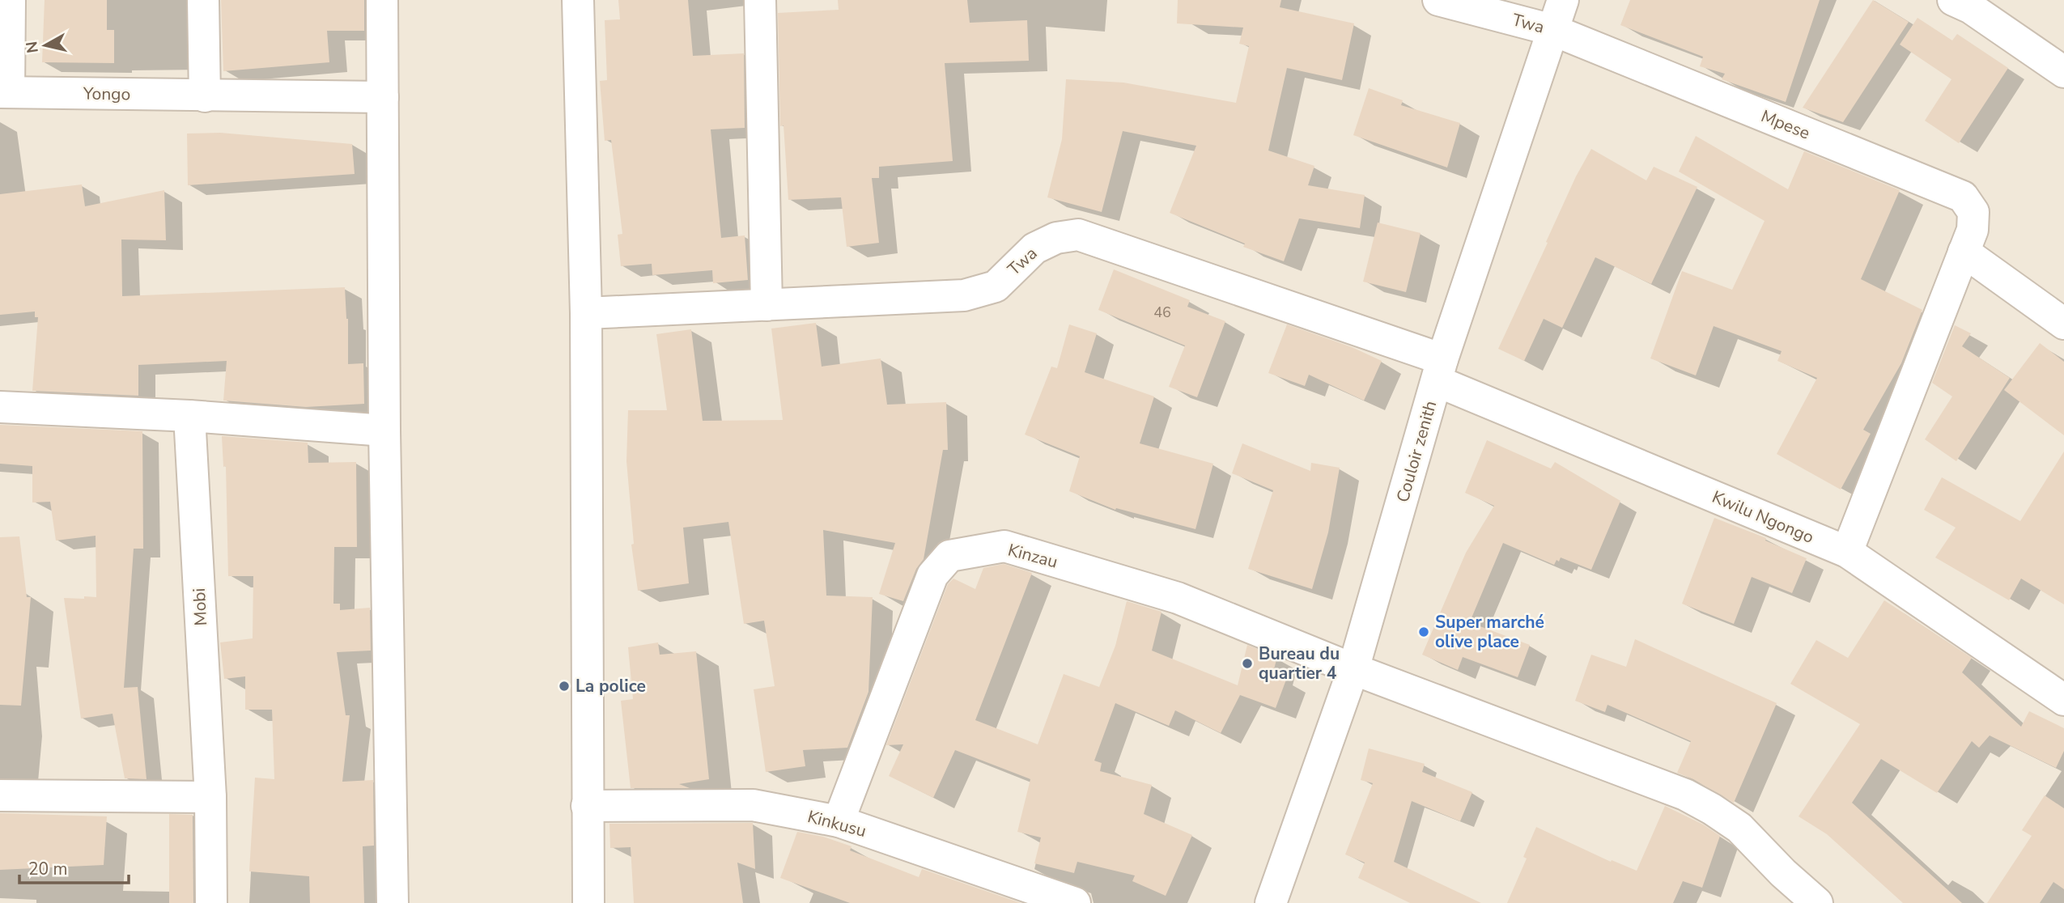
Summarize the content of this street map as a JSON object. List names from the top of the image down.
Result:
{
  "streets": {
    "street": [
      "Twa",
      "Yongo",
      "Mpese",
      "Couloir zenith",
      "Kwilu Ngongo",
      "Kinzau",
      "Mobi",
      "Kinkusu"
    ]
  },
  "crossings": [
    ["Twa", "Mpese"],
    ["Twa", "Couloir zenith"],
    ["Twa", "Kwilu Ngongo"],
    ["Mpese", "Couloir zenith"],
    ["Mpese", "Kwilu Ngongo"],
    ["Couloir zenith", "Kwilu Ngongo"],
    ["Couloir zenith", "Kinzau"],
    ["Kinzau", "Kinkusu"]
  ],
  "places": ["Super marché olive place", "Bureau du quartier 4", "La police"],
  "house_numbers": ["46"],
  "scale_bar": "20 m",
  "north": "left"
}
